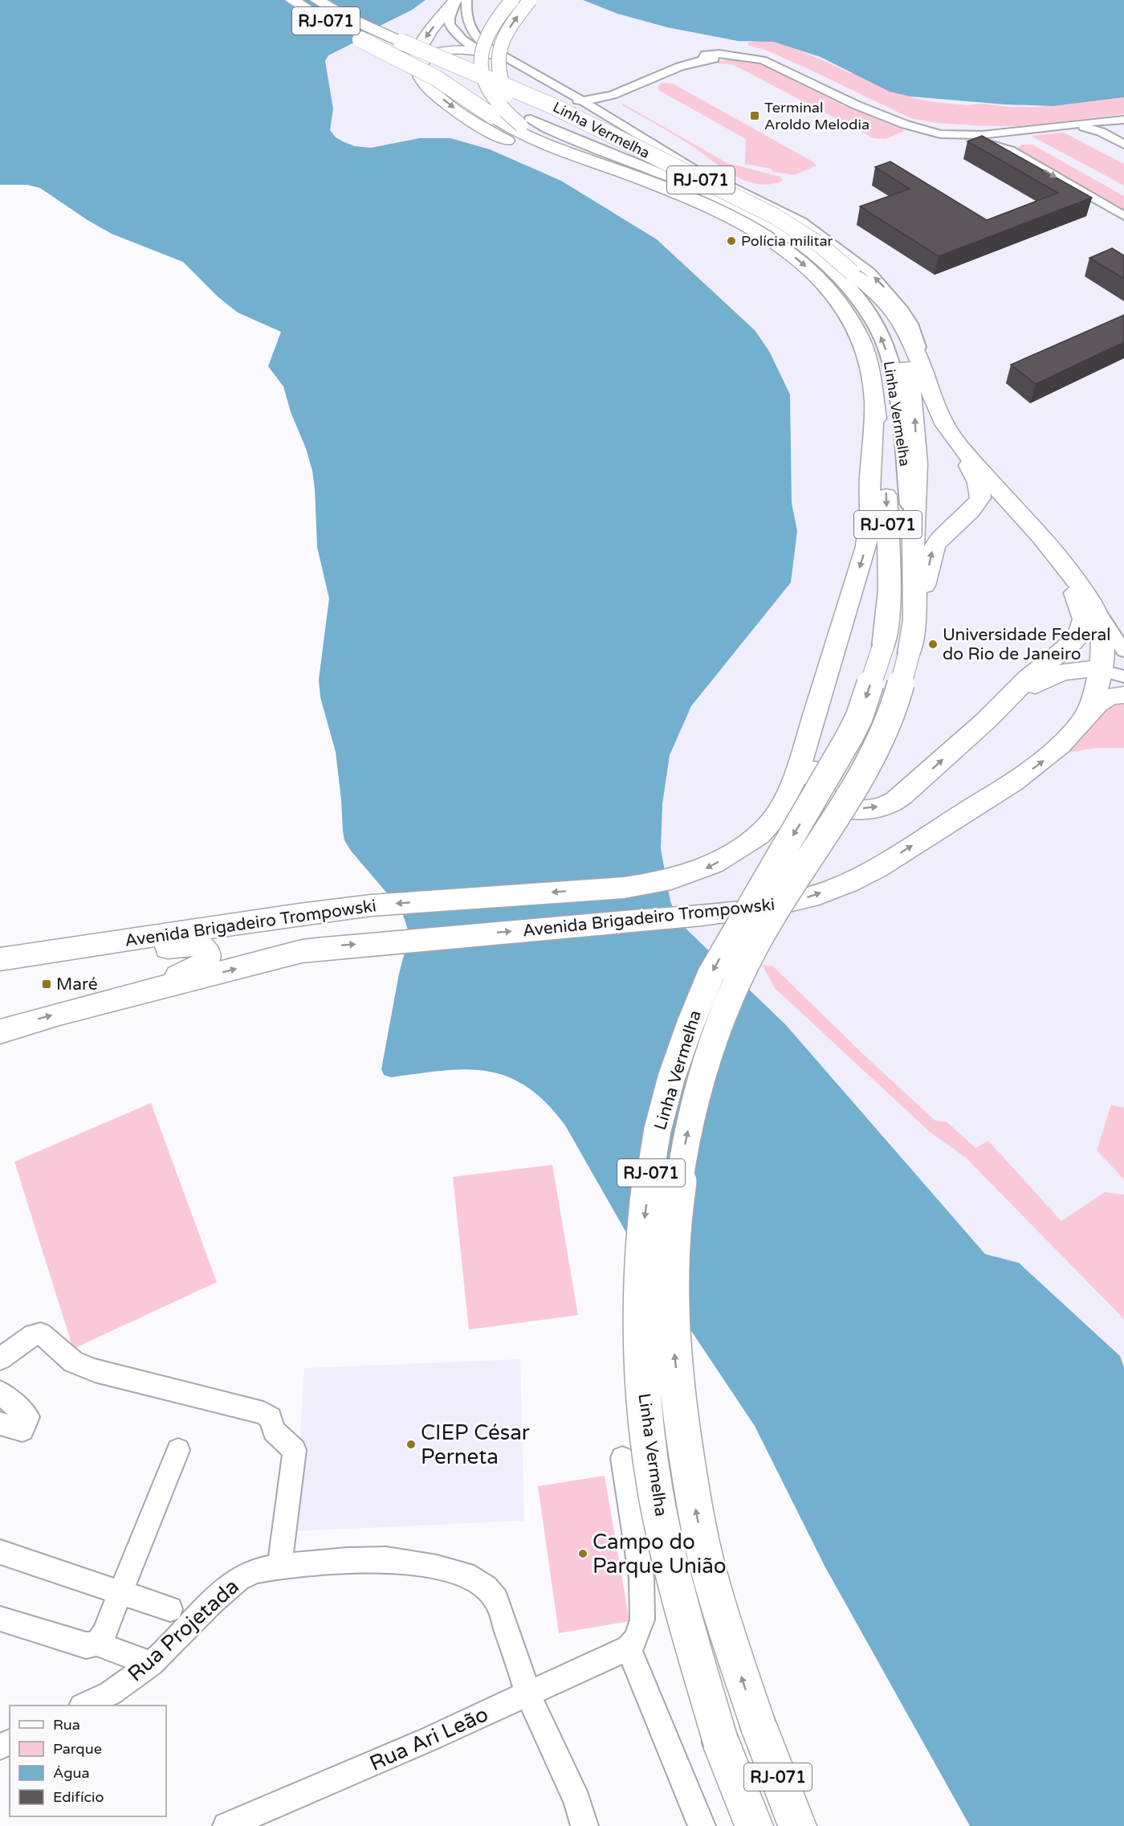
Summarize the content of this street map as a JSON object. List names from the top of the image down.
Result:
{
  "streets": {
    "highway": ["RJ-071", "Linha Vermelha", "Avenida Brigadeiro Trompowski"],
    "street": ["Rua Projetada", "Rua Ari Leão"]
  },
  "crossings": [
    ["Linha Vermelha", "Avenida Brigadeiro Trompowski"],
    ["Rua Projetada", "Rua Ari Leão"]
  ],
  "places": {
    "transit": ["Terminal Aroldo Melodia", "Maré"],
    "other": [
      "Polícia militar",
      "Universidade Federal do Rio de Janeiro",
      "CIEP César Perneta",
      "Campo do Parque União"
    ]
  },
  "legend": [
    "Rua",
    "Parque",
    "Água",
    "Edifício"
  ]
}
